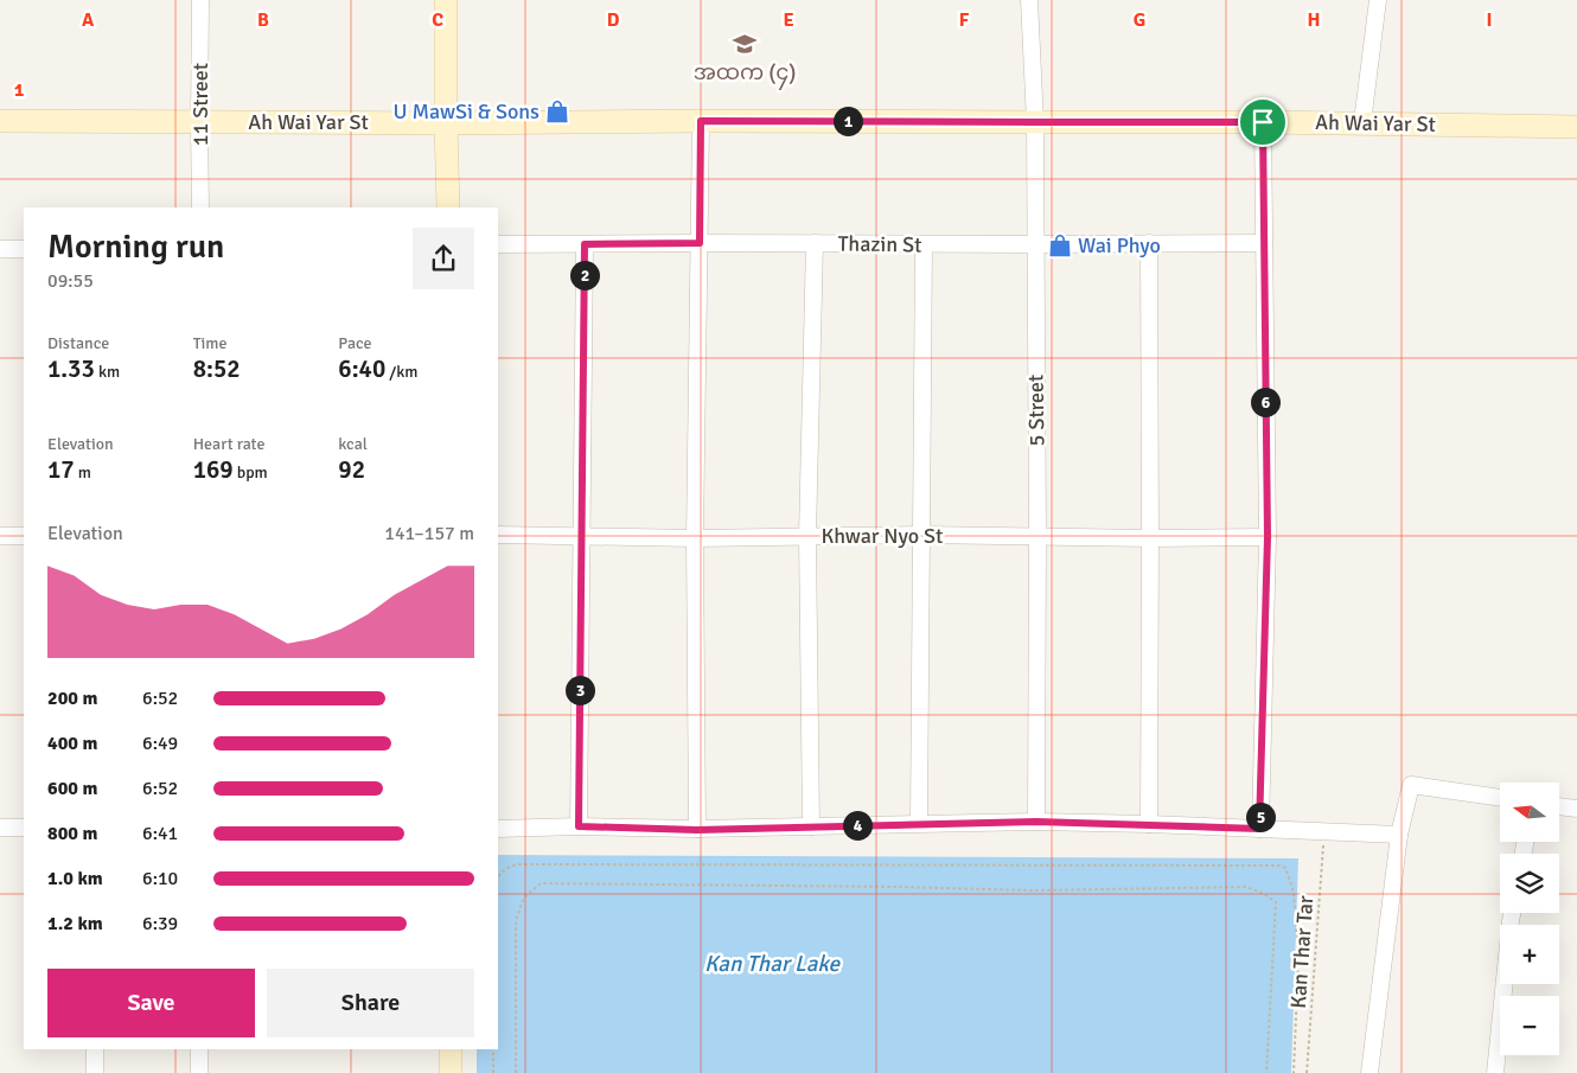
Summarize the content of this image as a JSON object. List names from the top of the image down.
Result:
{
  "streets": {
    "street": [
      "11 Street",
      "Ah Wai Yar St",
      "Thazin St",
      "5 Street",
      "Khwar Nyo St"
    ],
    "path": ["Kan Thar Tar"]
  },
  "crossings": [
    ["11 Street", "Ah Wai Yar St"],
    ["Ah Wai Yar St", "5 Street"],
    ["Thazin St", "5 Street"],
    ["5 Street", "Khwar Nyo St"]
  ],
  "water": ["Kan Thar Lake"],
  "places": {
    "school or university": ["အထက (၄)"],
    "shop": ["U MawSi & Sons", "Wai Phyo"]
  },
  "north": "left",
  "page": {
    "pins": [
      "1",
      "2",
      "6",
      "3",
      "5",
      "4"
    ],
    "heading": ["Morning run", "09:55"],
    "stats": [
      ["Distance", "1.33 km"],
      ["Time", "8:52"],
      ["Pace", "6:40 /km"],
      ["Elevation", "17 m"],
      ["Heart rate", "169 bpm"],
      ["kcal", "92"]
    ],
    "chart": ["Elevation", "141–157 m"],
    "list": [
      {
        "name": "200 m",
        "note": "6:52"
      },
      {
        "name": "400 m",
        "note": "6:49"
      },
      {
        "name": "600 m",
        "note": "6:52"
      },
      {
        "name": "800 m",
        "note": "6:41"
      },
      {
        "name": "1.0 km",
        "note": "6:10"
      },
      {
        "name": "1.2 km",
        "note": "6:39"
      }
    ],
    "map_buttons": ["+", "−"],
    "buttons": ["Save", "Share"]
  },
  "grid": {
    "columns": [
      "A",
      "B",
      "C",
      "D",
      "E",
      "F",
      "G",
      "H",
      "I"
    ],
    "rows": ["1"]
  }
}
